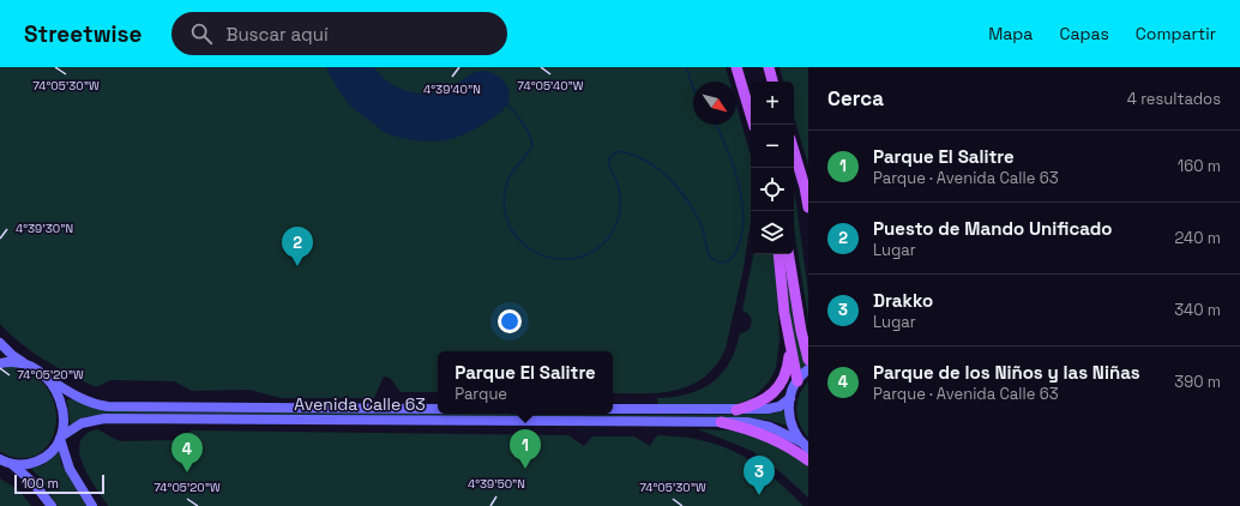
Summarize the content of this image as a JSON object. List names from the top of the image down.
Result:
{
  "streets": {
    "main road": ["Avenida Calle 63"]
  },
  "scale_bar": "100 m",
  "north": "bottom right",
  "page": {
    "header": "Streetwise",
    "search": "Buscar aquí",
    "nav": ["Mapa", "Capas", "Compartir"],
    "heading": ["Cerca", "4 resultados"],
    "map_buttons": ["+", "−"],
    "list": [
      {
        "mark": "1",
        "name": "Parque El Salitre",
        "note": "Parque · Avenida Calle 63",
        "value": "160 m"
      },
      {
        "mark": "2",
        "name": "Puesto de Mando Unificado",
        "note": "Lugar",
        "value": "240 m"
      },
      {
        "mark": "3",
        "name": "Drakko",
        "note": "Lugar",
        "value": "340 m"
      },
      {
        "mark": "4",
        "name": "Parque de los Niños y las Niñas",
        "note": "Parque · Avenida Calle 63",
        "value": "390 m"
      }
    ],
    "pins": [
      "2",
      "1",
      "4",
      "3"
    ],
    "popup": ["Parque El Salitre", "Parque"],
    "scale": "100 m"
  },
  "coordinates": [
    "74°05'30\"W",
    "74°05'40\"W",
    "4°39'40\"N",
    "4°39'30\"N",
    "74°05'20\"W",
    "4°39'50\"N"
  ]
}
